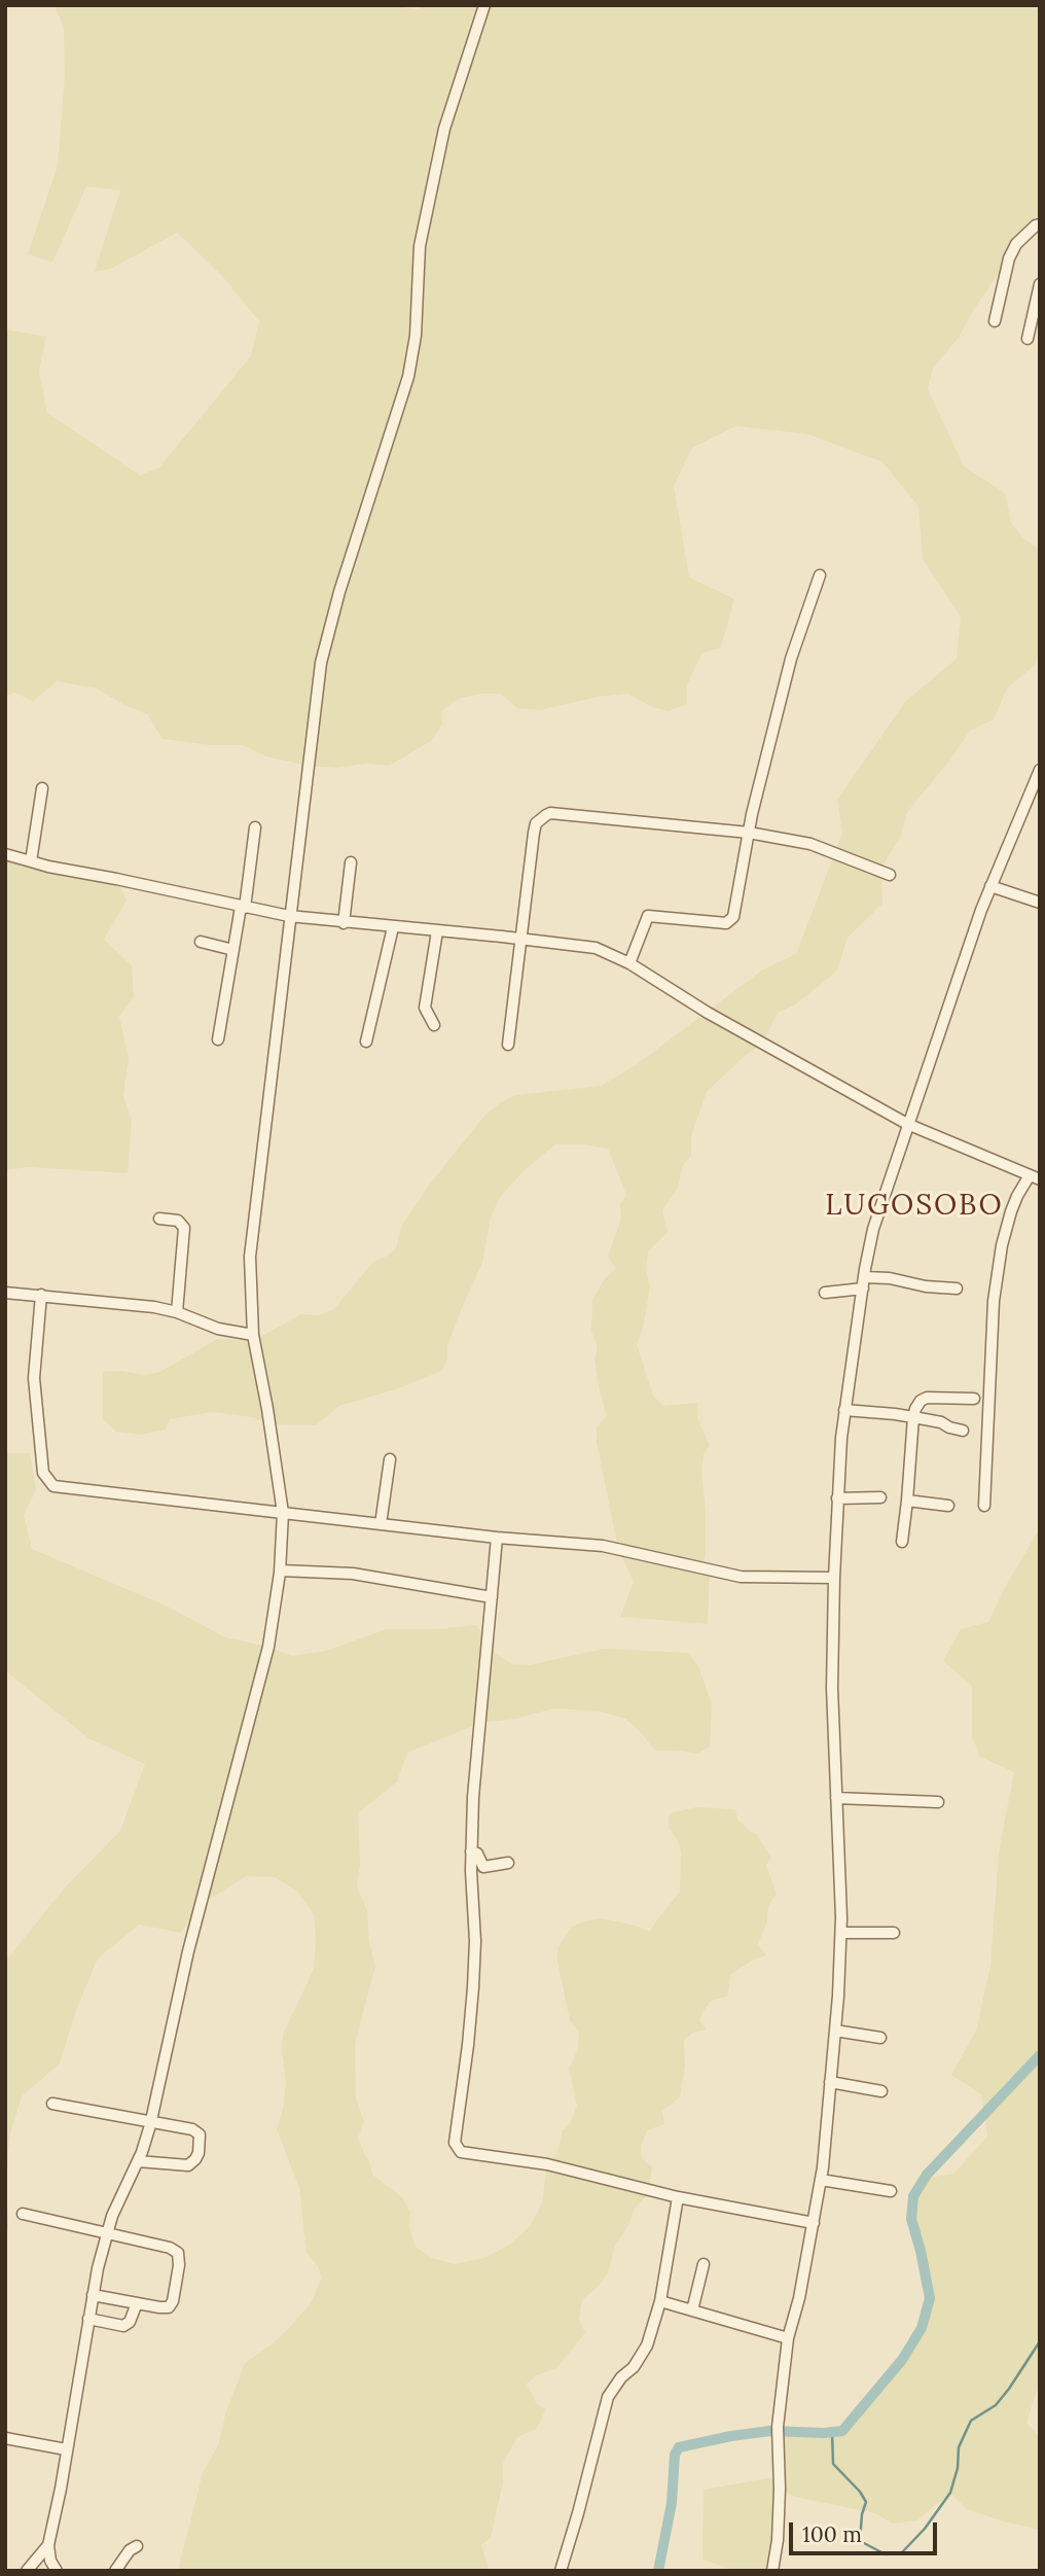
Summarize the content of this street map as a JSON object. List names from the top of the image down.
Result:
{
  "districts": ["LUGOSOBO"],
  "scale_bar": "100 m"
}
